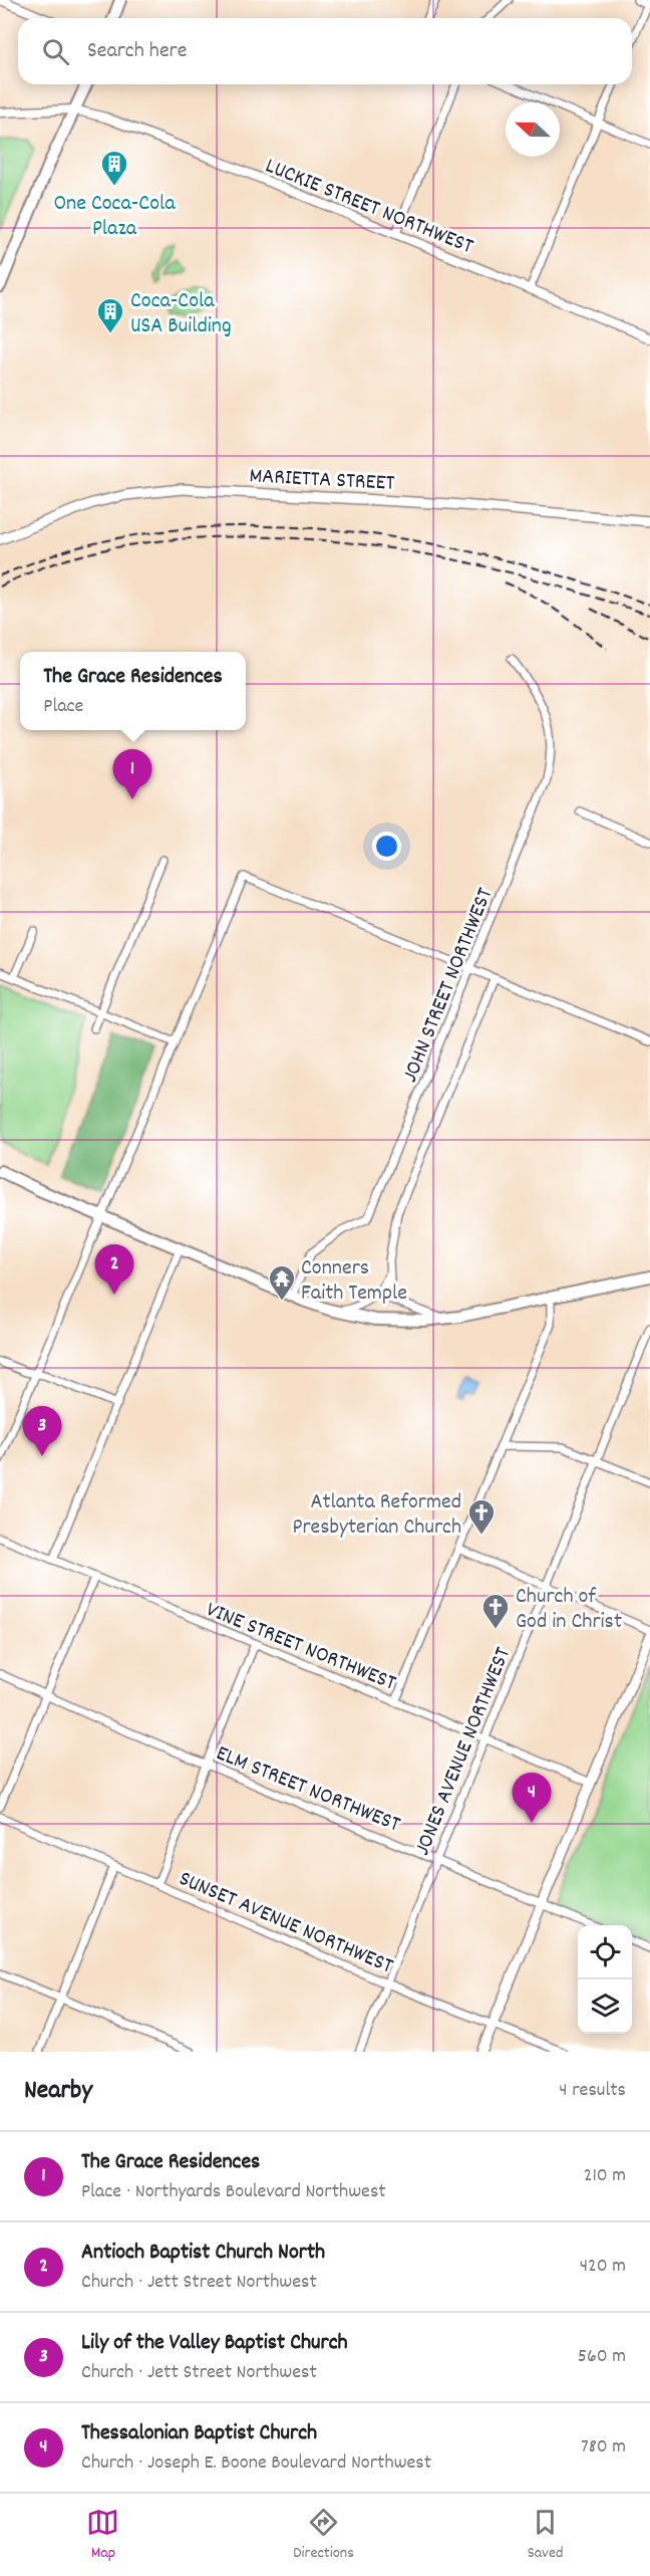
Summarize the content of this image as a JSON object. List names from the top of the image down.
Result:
{
  "streets": {
    "main road": ["MARIETTA STREET"],
    "street": [
      "LUCKIE STREET NORTHWEST",
      "JOHN STREET NORTHWEST",
      "VINE STREET NORTHWEST",
      "JONES AVENUE NORTHWEST",
      "ELM STREET NORTHWEST",
      "SUNSET AVENUE NORTHWEST"
    ]
  },
  "crossings": [
    ["VINE STREET NORTHWEST", "JONES AVENUE NORTHWEST"],
    ["JONES AVENUE NORTHWEST", "ELM STREET NORTHWEST"],
    ["JONES AVENUE NORTHWEST", "SUNSET AVENUE NORTHWEST"]
  ],
  "places": {
    "building": ["One Coca-Cola Plaza", "Coca-Cola USA Building"],
    "temple": ["Conners Faith Temple"],
    "church": ["Atlanta Reformed Presbyterian Church", "Church of God in Christ"]
  },
  "north": "left",
  "page": {
    "search": "Search here",
    "popup": ["The Grace Residences", "Place"],
    "pins": [
      "1",
      "2",
      "3",
      "4"
    ],
    "heading": ["Nearby", "4 results"],
    "list": [
      {
        "mark": "1",
        "name": "The Grace Residences",
        "note": "Place · Northyards Boulevard Northwest",
        "value": "210 m"
      },
      {
        "mark": "2",
        "name": "Antioch Baptist Church North",
        "note": "Church · Jett Street Northwest",
        "value": "420 m"
      },
      {
        "mark": "3",
        "name": "Lily of the Valley Baptist Church",
        "note": "Church · Jett Street Northwest",
        "value": "560 m"
      },
      {
        "mark": "4",
        "name": "Thessalonian Baptist Church",
        "note": "Church · Joseph E. Boone Boulevard Northwest",
        "value": "780 m"
      }
    ],
    "nav": ["Map", "Directions", "Saved"]
  }
}
